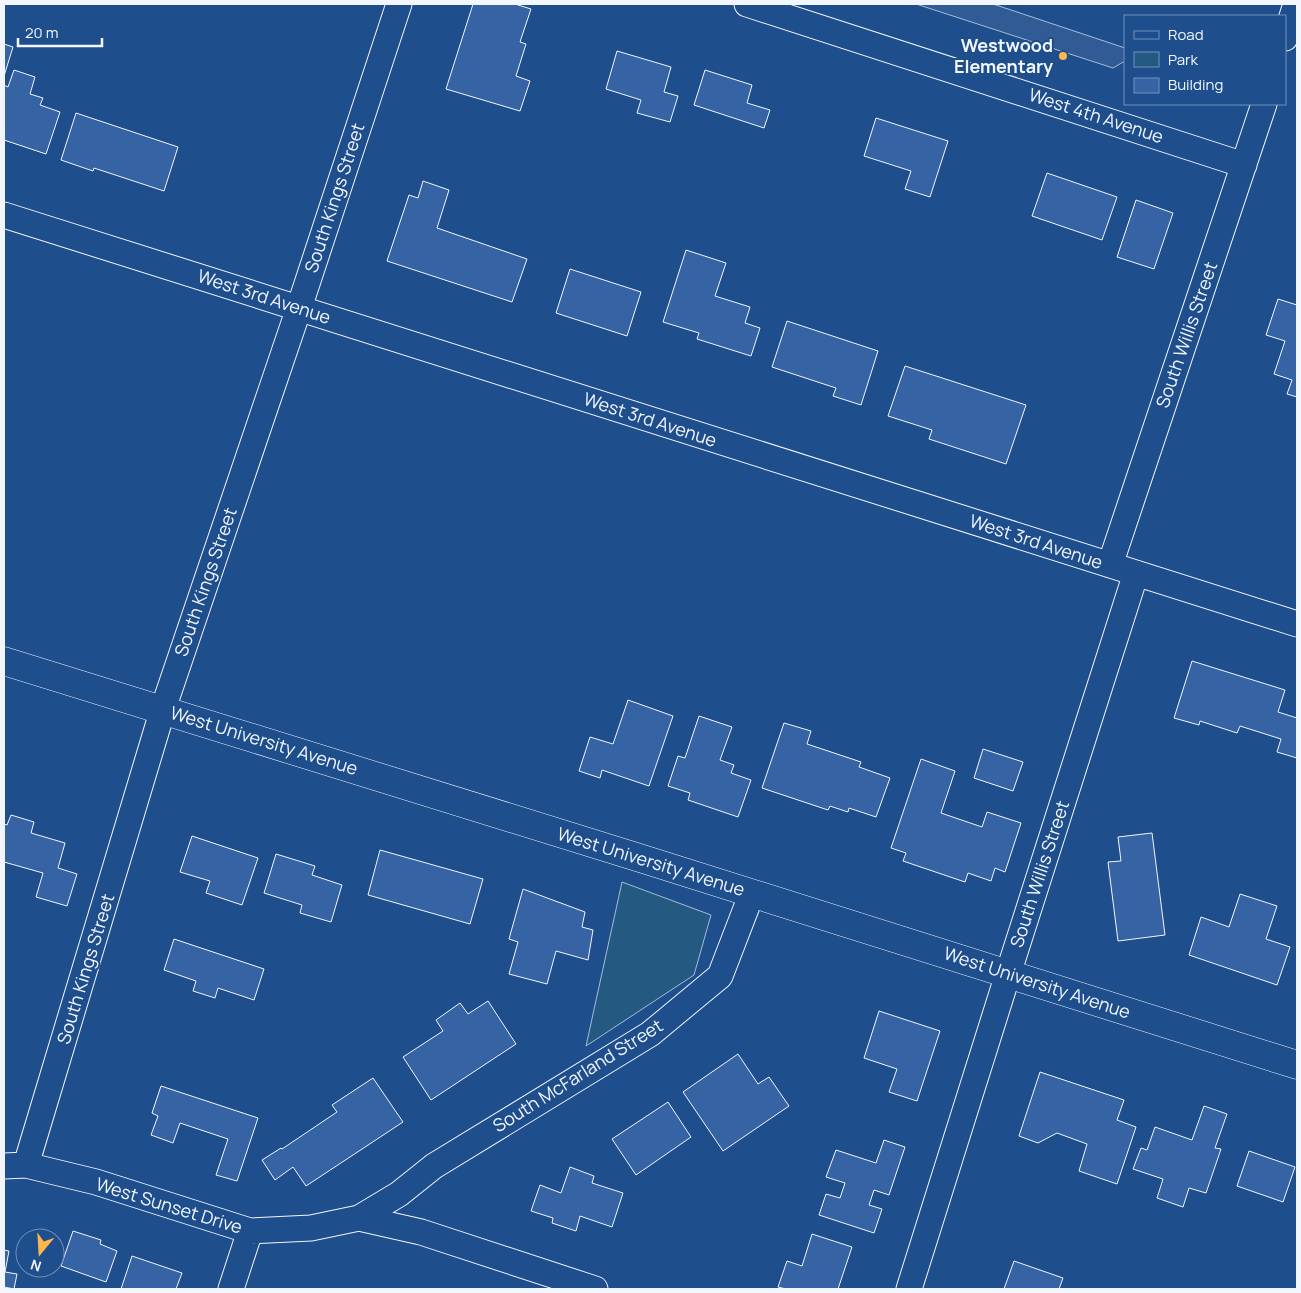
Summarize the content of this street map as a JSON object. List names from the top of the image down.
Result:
{
  "streets": {
    "street": [
      "West 4th Avenue",
      "South Kings Street",
      "West 3rd Avenue",
      "South Willis Street",
      "West University Avenue",
      "South McFarland Street",
      "West Sunset Drive"
    ]
  },
  "crossings": [
    ["West 4th Avenue", "South Willis Street"],
    ["South Kings Street", "West 3rd Avenue"],
    ["South Kings Street", "West University Avenue"],
    ["South Kings Street", "West Sunset Drive"],
    ["West 3rd Avenue", "South Willis Street"],
    ["South Willis Street", "West University Avenue"],
    ["West University Avenue", "South McFarland Street"],
    ["South McFarland Street", "West Sunset Drive"]
  ],
  "places": ["Westwood Elementary"],
  "legend": ["Road", "Park", "Building"],
  "scale_bar": "20 m",
  "north": "bottom"
}
